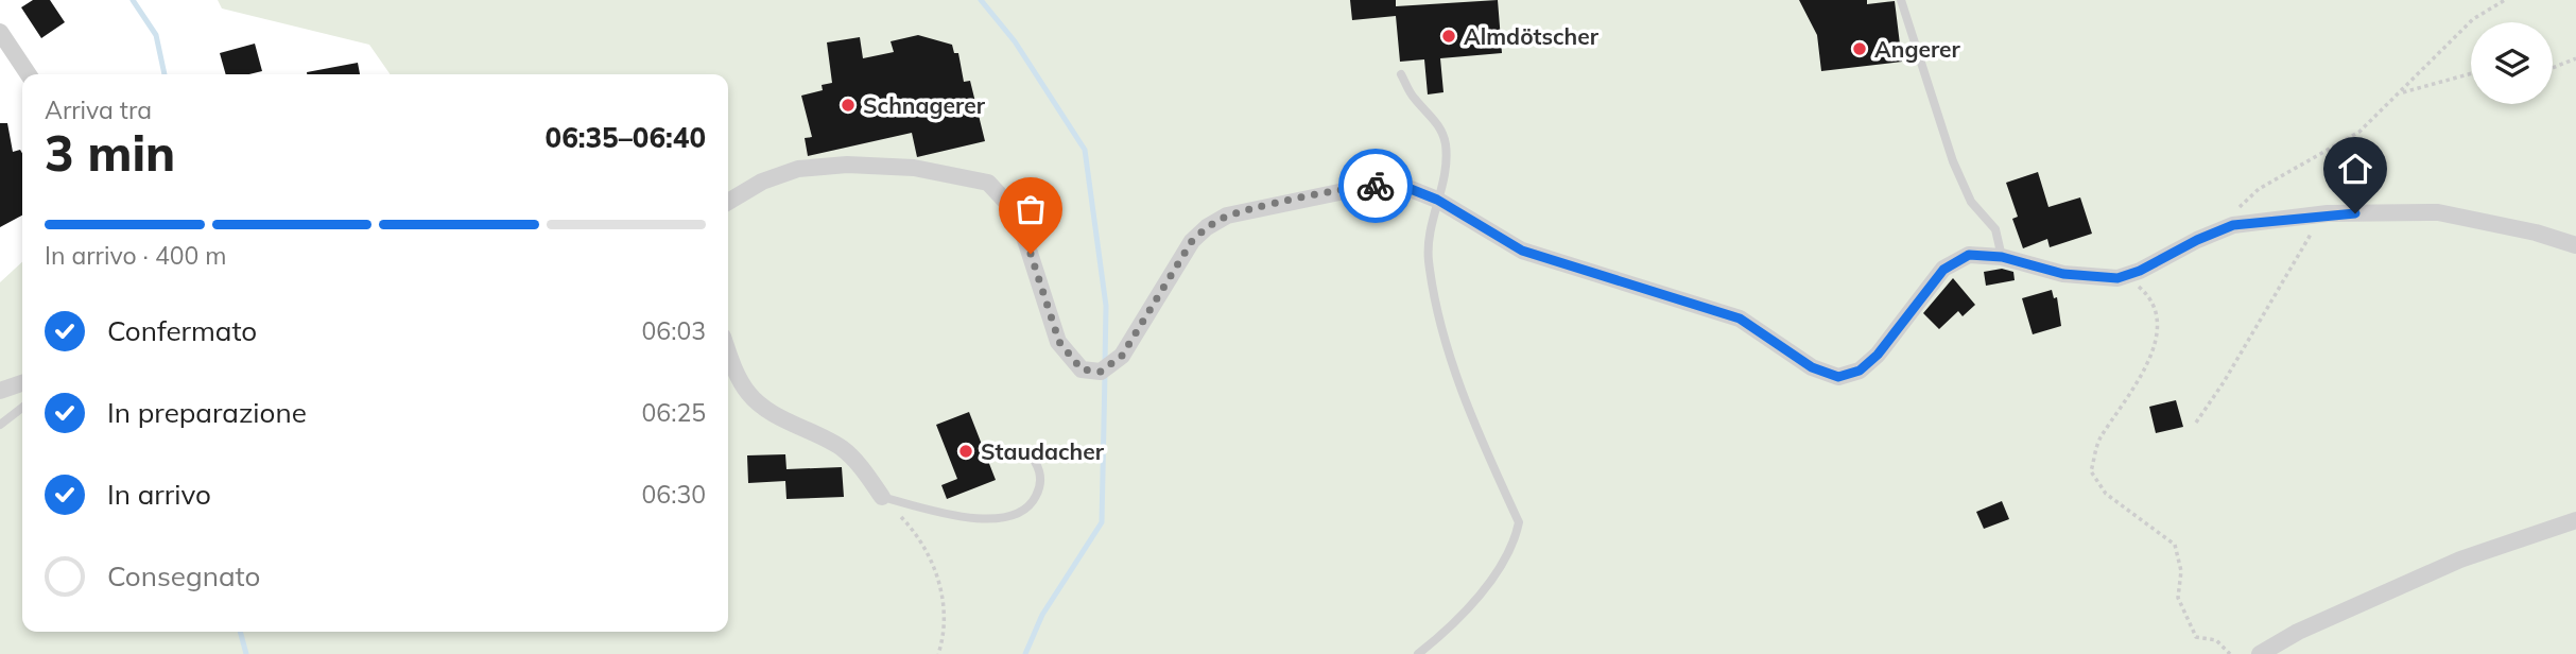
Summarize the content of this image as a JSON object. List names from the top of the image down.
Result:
{
  "places": [
    "Almdötscher",
    "Angerer",
    "Schnagerer",
    "Staudacher"
  ],
  "page": {
    "heading": ["3 min", "Arriva tra", "06:35–06:40"],
    "bar": "In arrivo · 400 m",
    "list": [
      ["Confermato", "06:03"],
      ["In preparazione", "06:25"],
      ["In arrivo", "06:30"],
      "Consegnato"
    ]
  }
}
